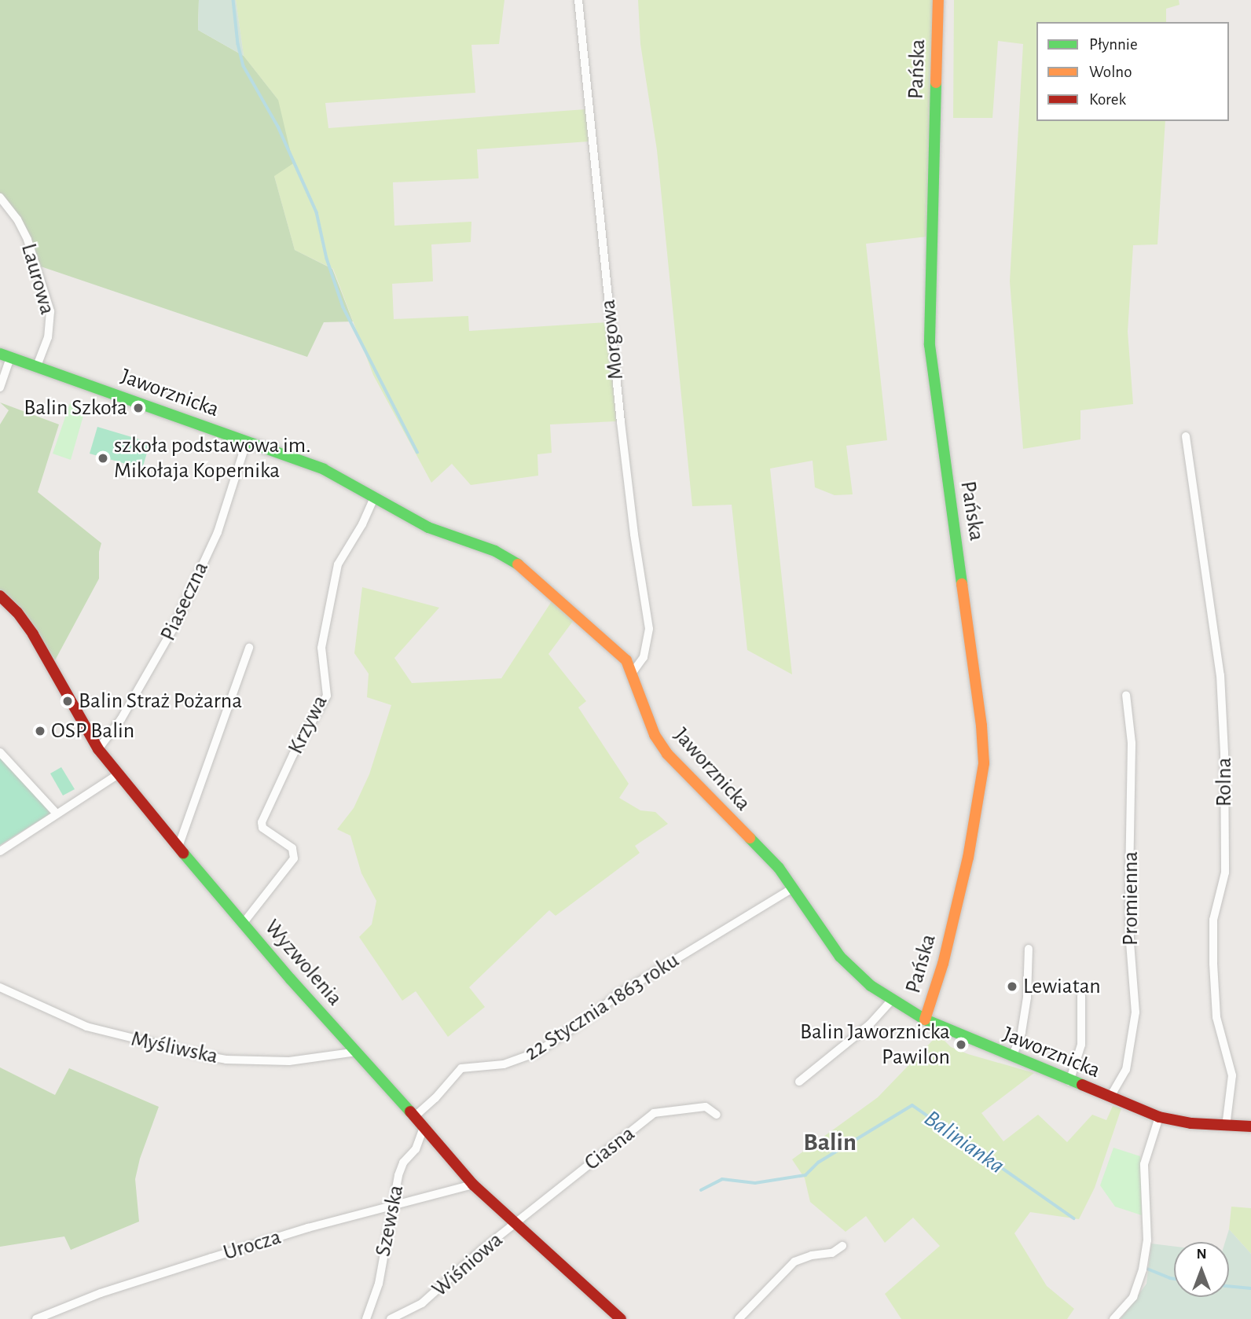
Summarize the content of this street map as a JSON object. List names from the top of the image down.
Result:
{
  "streets": {
    "street": [
      "Pańska",
      "Laurowa",
      "Morgowa",
      "Jaworznicka",
      "Piaseczna",
      "Krzywa",
      "Rolna",
      "Promienna",
      "Wyzwolenia",
      "22 Stycznia 1863 roku",
      "Myśliwska",
      "Ciasna",
      "Szewska",
      "Urocza",
      "Wiśniowa"
    ]
  },
  "crossings": [
    ["Pańska", "Jaworznicka"],
    ["Laurowa", "Jaworznicka"],
    ["Morgowa", "Jaworznicka"],
    ["Jaworznicka", "Piaseczna"],
    ["Jaworznicka", "Krzywa"],
    ["Jaworznicka", "Rolna"],
    ["Jaworznicka", "Promienna"],
    ["Jaworznicka", "22 Stycznia 1863 roku"],
    ["Piaseczna", "Wyzwolenia"],
    ["Krzywa", "Wyzwolenia"],
    ["Wyzwolenia", "22 Stycznia 1863 roku"],
    ["Wyzwolenia", "Myśliwska"],
    ["Wyzwolenia", "Ciasna"],
    ["Wyzwolenia", "Szewska"],
    ["Wyzwolenia", "Urocza"],
    ["Wyzwolenia", "Wiśniowa"],
    ["Ciasna", "Wiśniowa"],
    ["Szewska", "Urocza"]
  ],
  "districts": ["Balin"],
  "water": ["Balinianka"],
  "places": [
    "Balin Szkoła",
    "szkoła podstawowa im. Mikołaja Kopernika",
    "Balin Straż Pożarna",
    "OSP Balin",
    "Lewiatan",
    "Balin Jaworznicka Pawilon"
  ],
  "legend": ["Płynnie", "Wolno", "Korek"],
  "north": "top"
}
